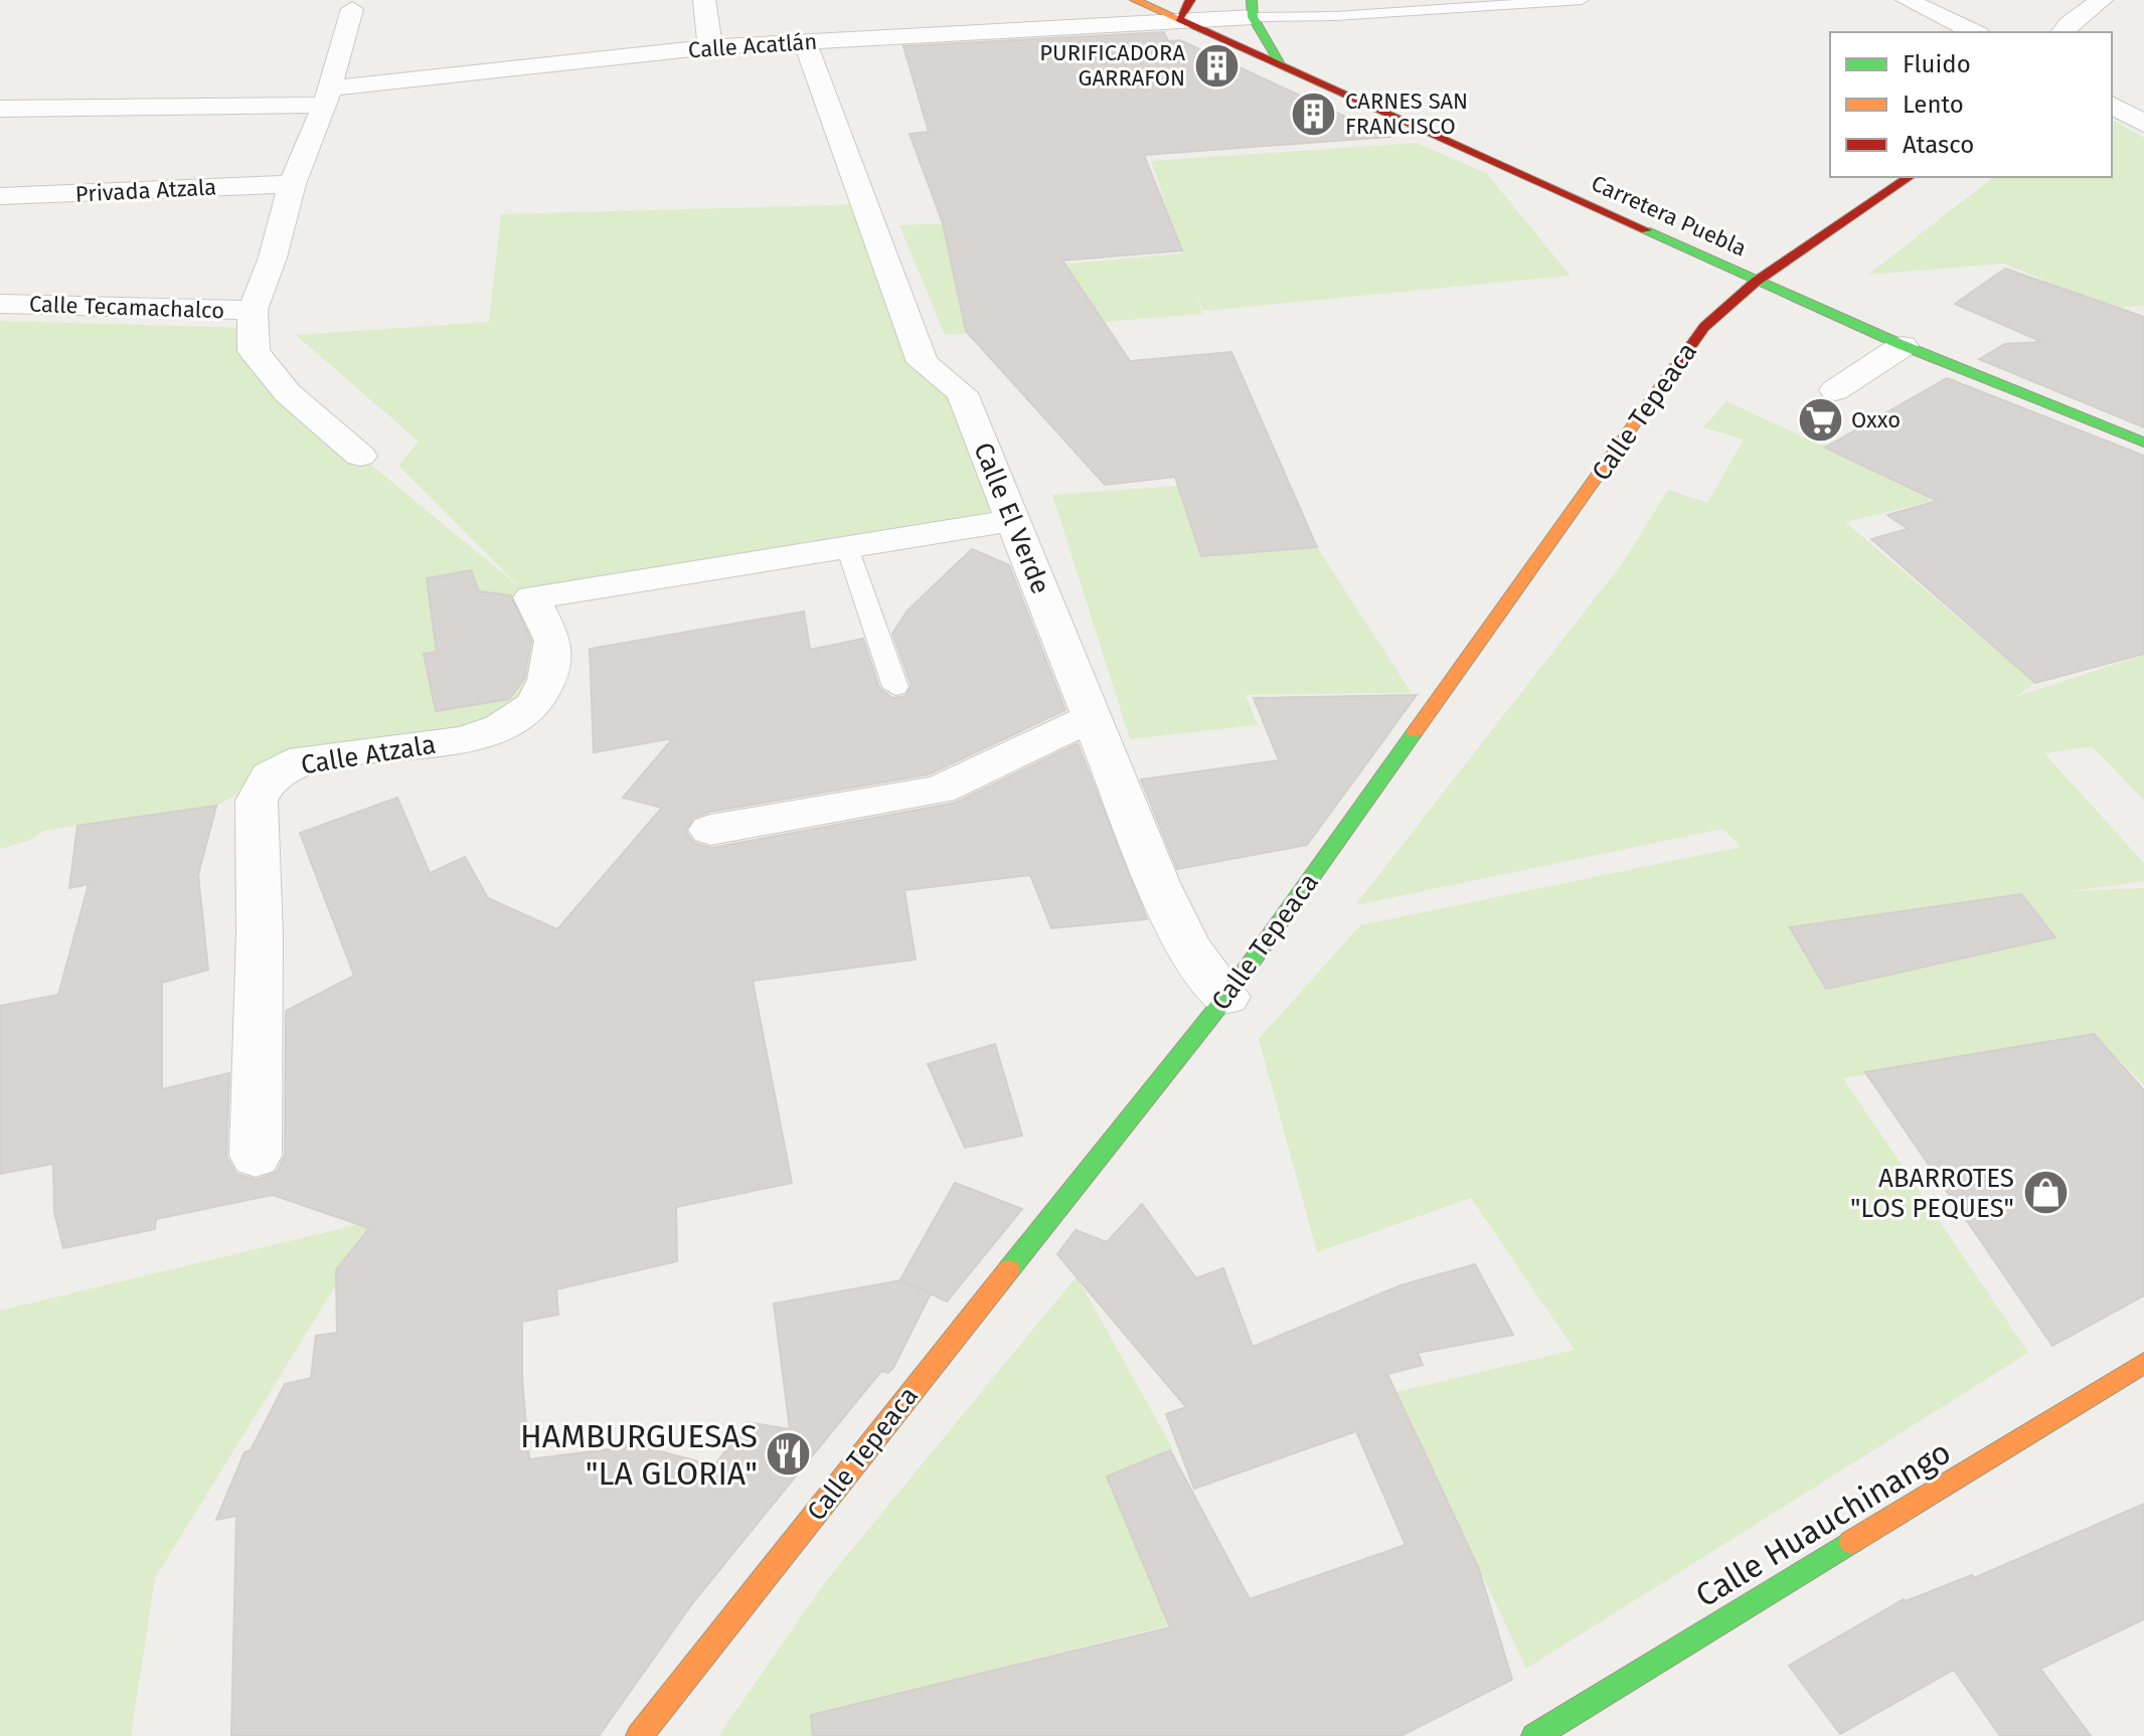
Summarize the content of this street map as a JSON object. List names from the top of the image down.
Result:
{
  "streets": {
    "street": [
      "Calle Acatlán",
      "Privada Atzala",
      "Carretera Puebla",
      "Calle Tecamachalco",
      "Calle Tepeaca",
      "Calle El Verde",
      "Calle Atzala",
      "Calle Huauchinango"
    ]
  },
  "crossings": [
    ["Calle Acatlán", "Carretera Puebla"],
    ["Calle Acatlán", "Calle El Verde"],
    ["Carretera Puebla", "Calle Tepeaca"],
    ["Calle Tepeaca", "Calle El Verde"]
  ],
  "places": {
    "building": ["PURIFICADORA GARRAFON", "CARNES SAN FRANCISCO"],
    "supermarket": ["Oxxo"],
    "shop": ["ABARROTES \"LOS PEQUES\""],
    "restaurant": ["HAMBURGUESAS \"LA GLORIA\""]
  },
  "legend": ["Fluido", "Lento", "Atasco"]
}
